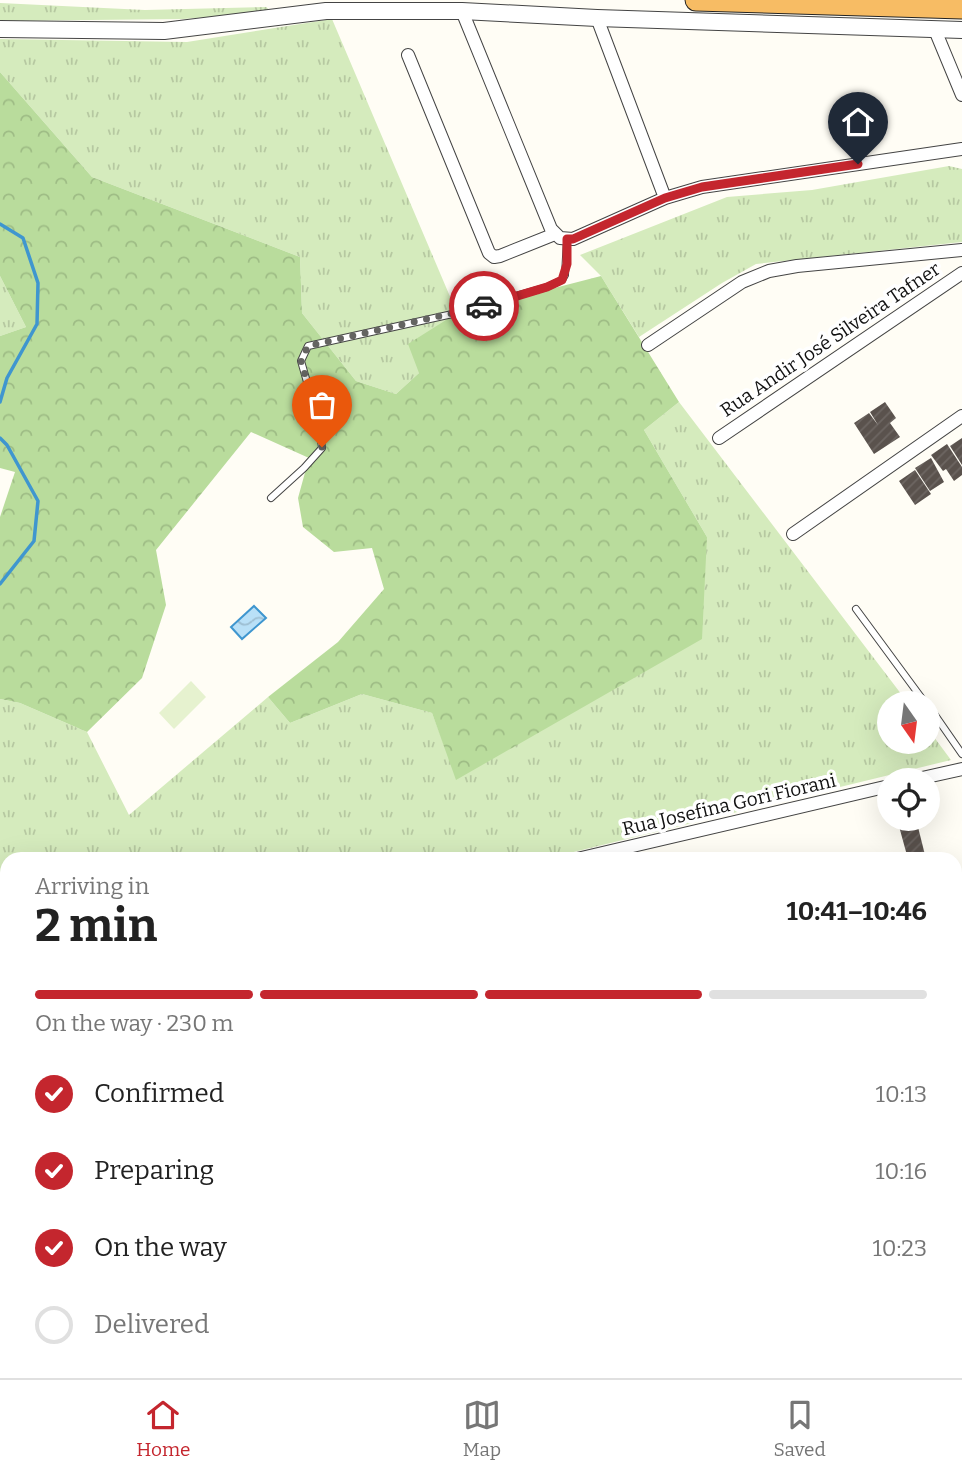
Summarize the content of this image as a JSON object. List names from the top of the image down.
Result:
{
  "streets": {
    "street": ["Rua Andir José Silveira Tafner", "Rua Josefina Gori Fiorani"]
  },
  "north": "bottom",
  "page": {
    "heading": ["2 min", "Arriving in", "10:41–10:46"],
    "bar": "On the way · 230 m",
    "list": [
      ["Confirmed", "10:13"],
      ["Preparing", "10:16"],
      ["On the way", "10:23"],
      "Delivered"
    ],
    "tabs": ["Home", "Map", "Saved"]
  }
}
